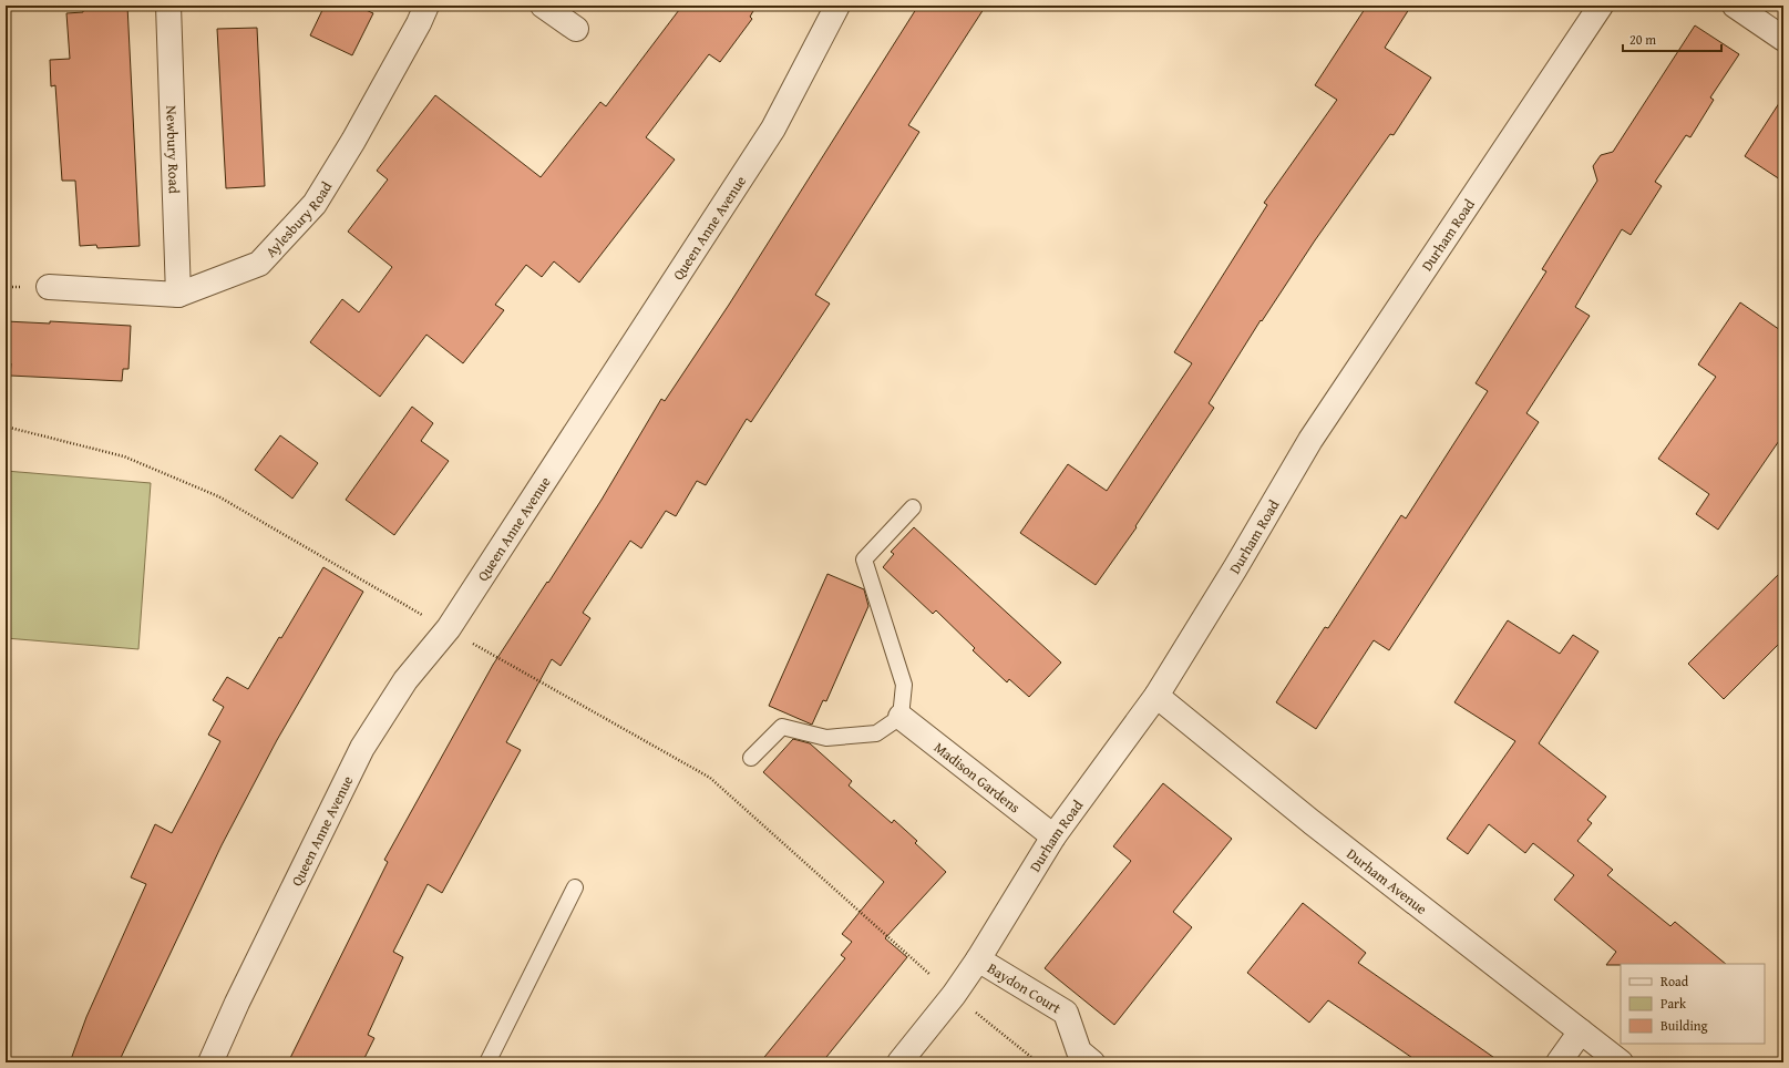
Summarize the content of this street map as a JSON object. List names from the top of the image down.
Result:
{
  "streets": {
    "street": [
      "Newbury Road",
      "Aylesbury Road",
      "Queen Anne Avenue",
      "Durham Road",
      "Madison Gardens",
      "Durham Avenue",
      "Baydon Court"
    ]
  },
  "crossings": [
    ["Newbury Road", "Aylesbury Road"],
    ["Durham Road", "Madison Gardens"],
    ["Durham Road", "Durham Avenue"],
    ["Durham Road", "Baydon Court"]
  ],
  "legend": ["Road", "Park", "Building"],
  "scale_bar": "20 m"
}
